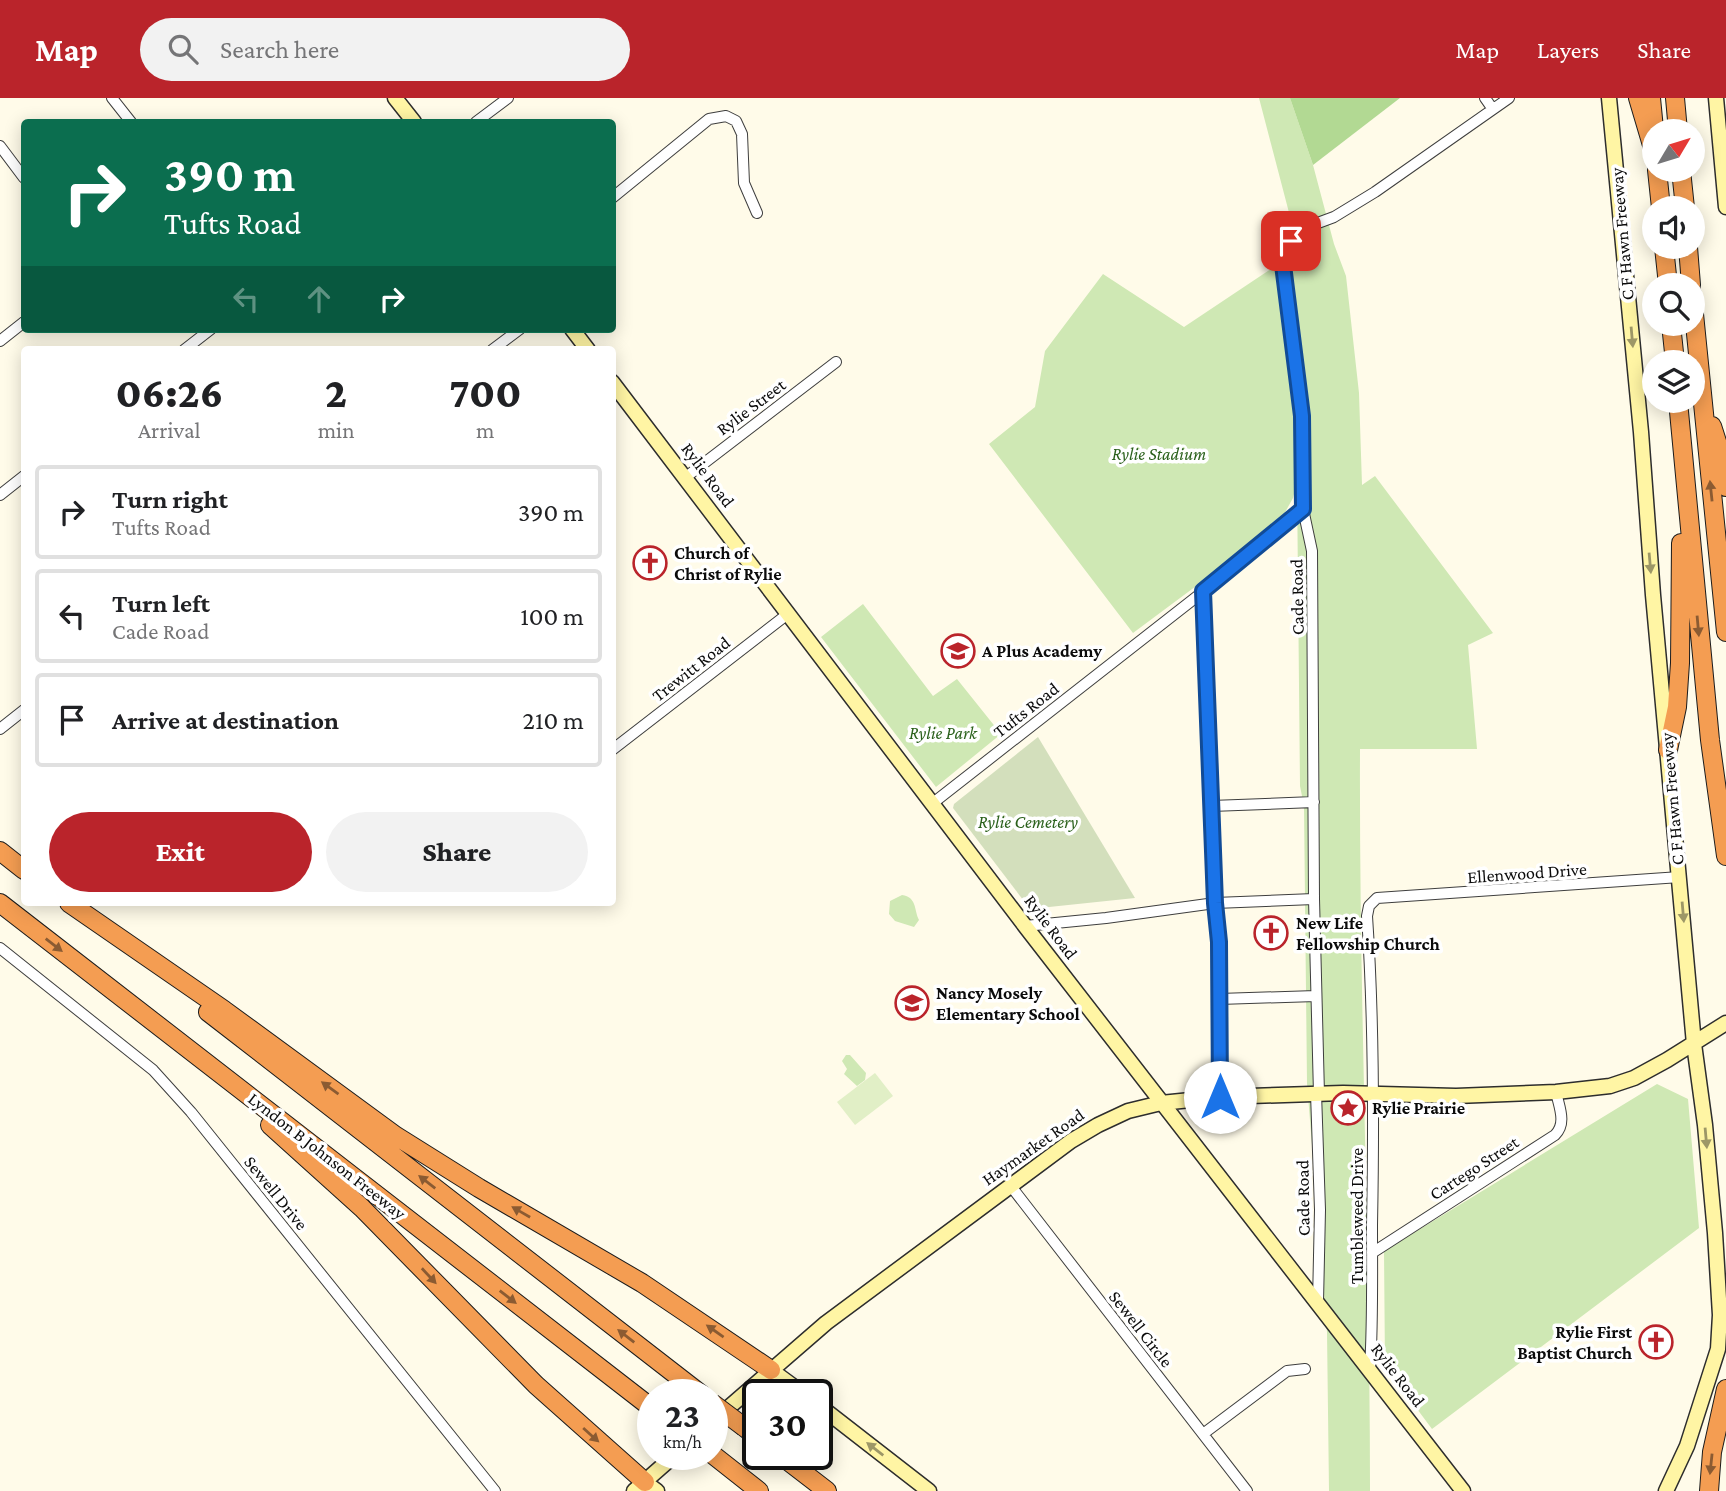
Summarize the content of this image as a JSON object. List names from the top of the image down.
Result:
{
  "streets": {
    "highway": ["Lyndon B Johnson Freeway"],
    "street": [
      "C F Hawn Freeway",
      "Rylie Street",
      "Rylie Road",
      "Cade Road",
      "Trewitt Road",
      "Tufts Road",
      "Ellenwood Drive",
      "Haymarket Road",
      "Cartego Street",
      "Sewell Drive",
      "Tumbleweed Drive",
      "Sewell Circle"
    ]
  },
  "crossings": [
    ["C F Hawn Freeway", "Ellenwood Drive"],
    ["C F Hawn Freeway", "Haymarket Road"],
    ["Rylie Street", "Rylie Road"],
    ["Rylie Road", "Cade Road"],
    ["Rylie Road", "Trewitt Road"],
    ["Rylie Road", "Tufts Road"],
    ["Rylie Road", "Haymarket Road"],
    ["Rylie Road", "Tumbleweed Drive"],
    ["Cade Road", "Tufts Road"],
    ["Cade Road", "Haymarket Road"],
    ["Ellenwood Drive", "Tumbleweed Drive"],
    ["Haymarket Road", "Cartego Street"],
    ["Haymarket Road", "Tumbleweed Drive"],
    ["Haymarket Road", "Sewell Circle"],
    ["Cartego Street", "Tumbleweed Drive"]
  ],
  "one_way": ["C F Hawn Freeway"],
  "parks": ["Rylie Stadium", "Rylie Park", "Rylie Cemetery"],
  "places": {
    "church": ["Church of Christ of Rylie", "New Life Fellowship Church", "Rylie First Baptist Church"],
    "school or university": ["A Plus Academy", "Nancy Mosely Elementary School"],
    "place": ["Rylie Prairie"]
  },
  "north": "top right",
  "page": {
    "header": "Map",
    "search": "Search here",
    "nav": ["Map", "Layers", "Share"],
    "turn": ["390 m", "Tufts Road"],
    "eta": [
      "06:26",
      "Arrival",
      "2",
      "min",
      "700",
      "m"
    ],
    "list": [
      {
        "name": "Turn right",
        "note": "Tufts Road",
        "value": "390 m"
      },
      {
        "name": "Turn left",
        "note": "Cade Road",
        "value": "100 m"
      },
      {
        "name": "Arrive at destination",
        "value": "210 m"
      }
    ],
    "buttons": ["Exit", "Share"],
    "speed": "23 km/h",
    "limit": "30"
  }
}
